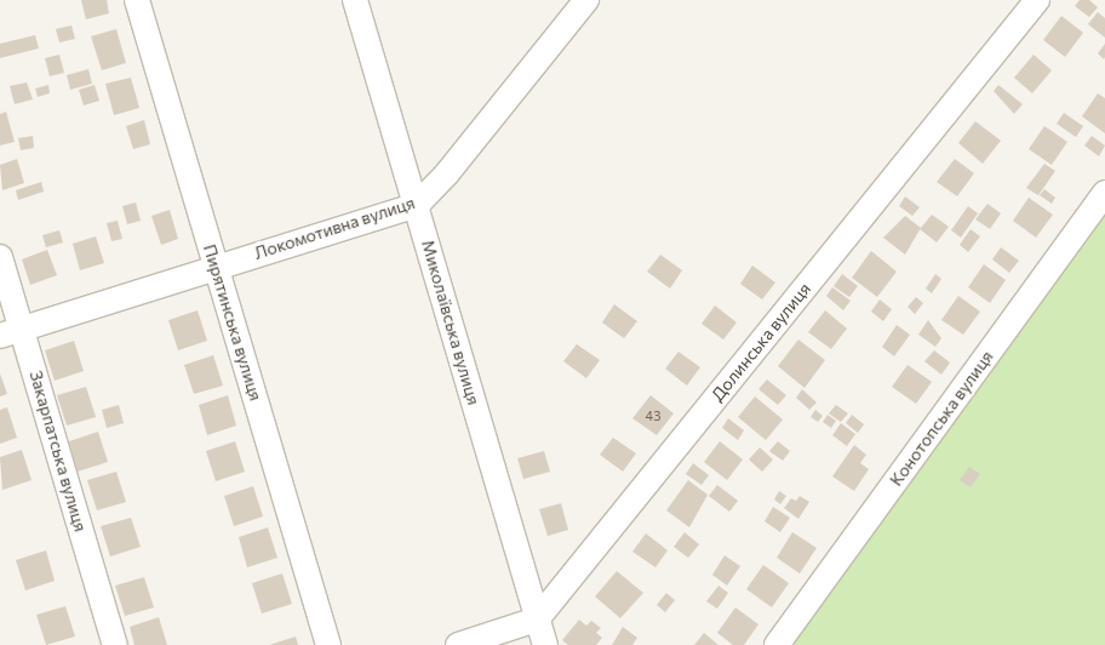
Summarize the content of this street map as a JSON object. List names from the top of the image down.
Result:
{
  "streets": {
    "street": [
      "Локомотивна вулиця",
      "Пирятинська вулиця",
      "Миколаївська вулиця",
      "Долинська вулиця",
      "Конотопська вулиця",
      "Закарпатська вулиця"
    ]
  },
  "crossings": [
    ["Локомотивна вулиця", "Пирятинська вулиця"],
    ["Локомотивна вулиця", "Миколаївська вулиця"],
    ["Локомотивна вулиця", "Закарпатська вулиця"],
    ["Миколаївська вулиця", "Долинська вулиця"]
  ],
  "house_numbers": ["43"]
}
